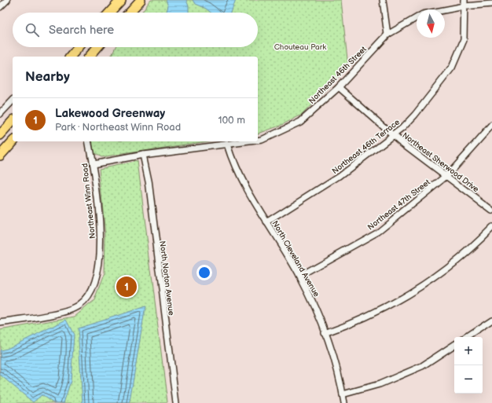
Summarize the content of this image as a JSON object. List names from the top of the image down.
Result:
{
  "streets": {
    "street": [
      "Northeast 46th Street",
      "Northeast 46th Terrace",
      "Northeast Sherwood Drive",
      "Northeast Winn Road",
      "Northeast 47th Street",
      "North Cleveland Avenue",
      "North Norton Avenue"
    ]
  },
  "crossings": [
    ["Northeast 46th Street", "Northeast 46th Terrace"],
    ["Northeast 46th Street", "Northeast Sherwood Drive"],
    ["Northeast 46th Street", "Northeast Winn Road"],
    ["Northeast 46th Street", "North Cleveland Avenue"],
    ["Northeast 46th Street", "North Norton Avenue"],
    ["Northeast 46th Terrace", "Northeast Sherwood Drive"],
    ["Northeast 46th Terrace", "North Cleveland Avenue"],
    ["Northeast Sherwood Drive", "Northeast 47th Street"],
    ["Northeast 47th Street", "North Cleveland Avenue"]
  ],
  "parks": ["Chouteau Park"],
  "north": "bottom",
  "page": {
    "search": "Search here",
    "heading": "Nearby",
    "list": [
      {
        "mark": "1",
        "name": "Lakewood Greenway",
        "note": "Park · Northeast Winn Road",
        "value": "100 m"
      }
    ],
    "pins": "1",
    "map_buttons": ["+", "−"]
  }
}
